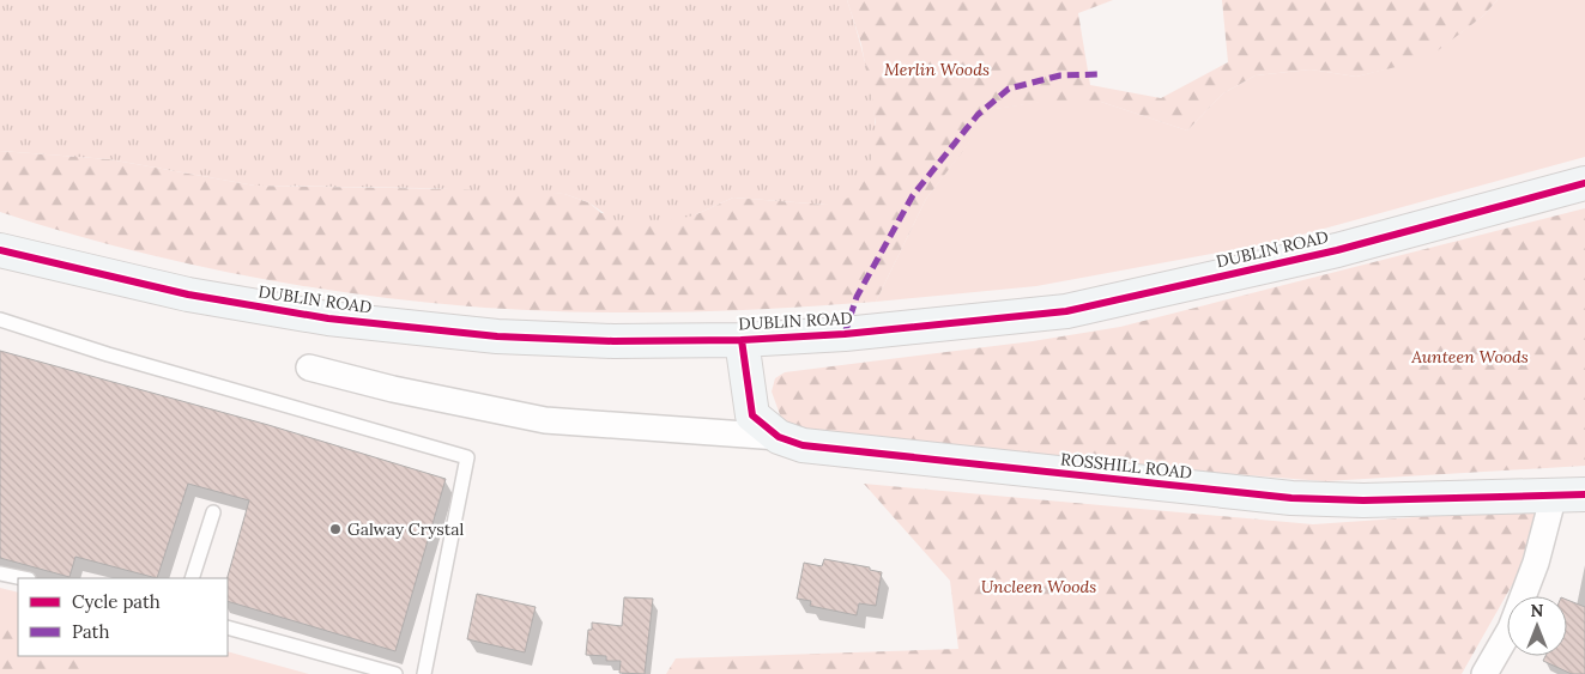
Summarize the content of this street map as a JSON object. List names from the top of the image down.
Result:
{
  "streets": {
    "main road": ["DUBLIN ROAD", "ROSSHILL ROAD"]
  },
  "crossings": [
    ["DUBLIN ROAD", "ROSSHILL ROAD"]
  ],
  "parks": ["Merlin Woods", "Aunteen Woods", "Uncleen Woods"],
  "places": ["Galway Crystal"],
  "legend": ["Cycle path", "Path"],
  "north": "top"
}
